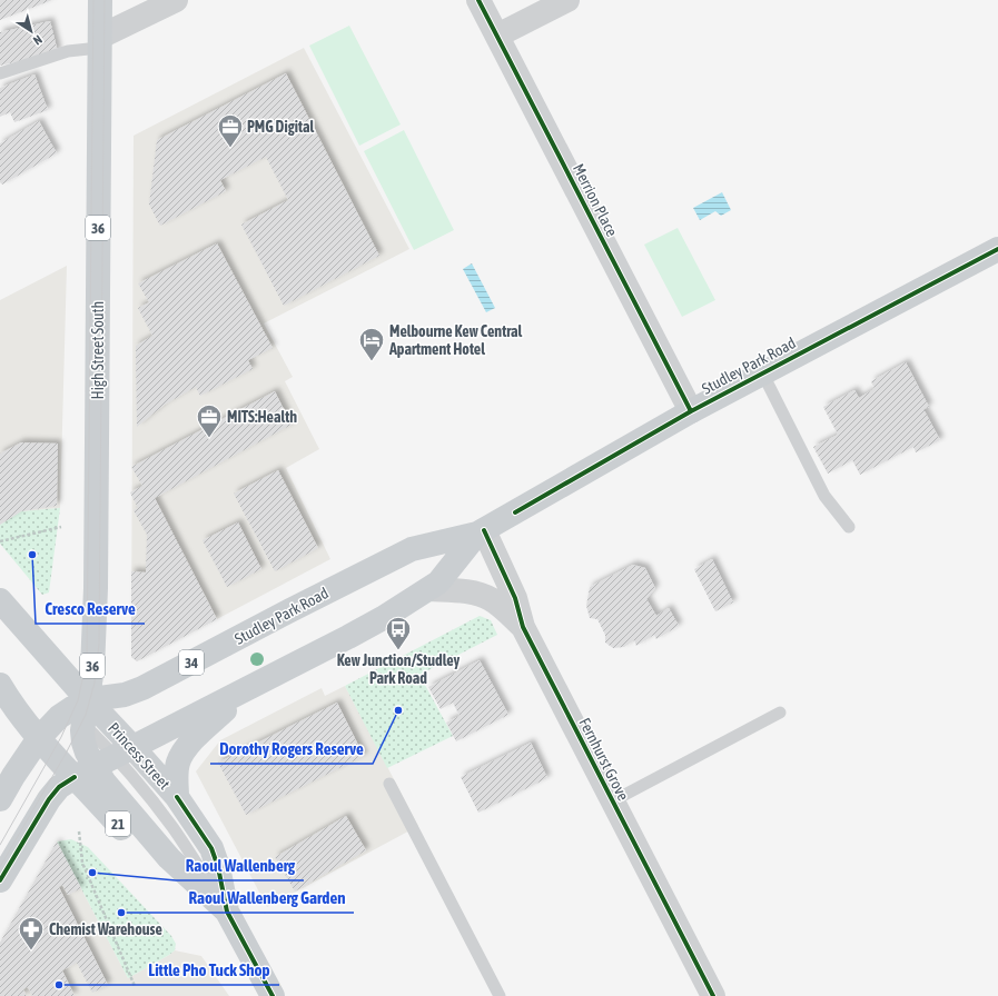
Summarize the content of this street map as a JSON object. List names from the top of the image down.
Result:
{
  "streets": {
    "main road": [
      "36",
      "High Street South",
      "Studley Park Road",
      "34",
      "Princess Street",
      "21"
    ],
    "street": ["Merrion Place", "Fernhurst Grove"]
  },
  "crossings": [
    ["Merrion Place", "Studley Park Road"],
    ["High Street South", "Studley Park Road"],
    ["High Street South", "34"],
    ["High Street South", "Princess Street"],
    ["High Street South", "21"],
    ["Studley Park Road", "34"],
    ["Studley Park Road", "Princess Street"],
    ["Studley Park Road", "Fernhurst Grove"],
    ["Studley Park Road", "21"],
    ["34", "Princess Street"],
    ["34", "21"],
    ["Princess Street", "21"]
  ],
  "places": {
    "office": ["PMG Digital", "MITS:Health"],
    "hotel": ["Melbourne Kew Central Apartment Hotel"],
    "other": [
      "Cresco Reserve",
      "Dorothy Rogers Reserve",
      "Raoul Wallenberg",
      "Raoul Wallenberg Garden",
      "Little Pho Tuck Shop"
    ],
    "bus stop": ["Kew Junction/Studley Park Road"],
    "pharmacy": ["Chemist Warehouse"]
  },
  "north": "bottom right"
}
